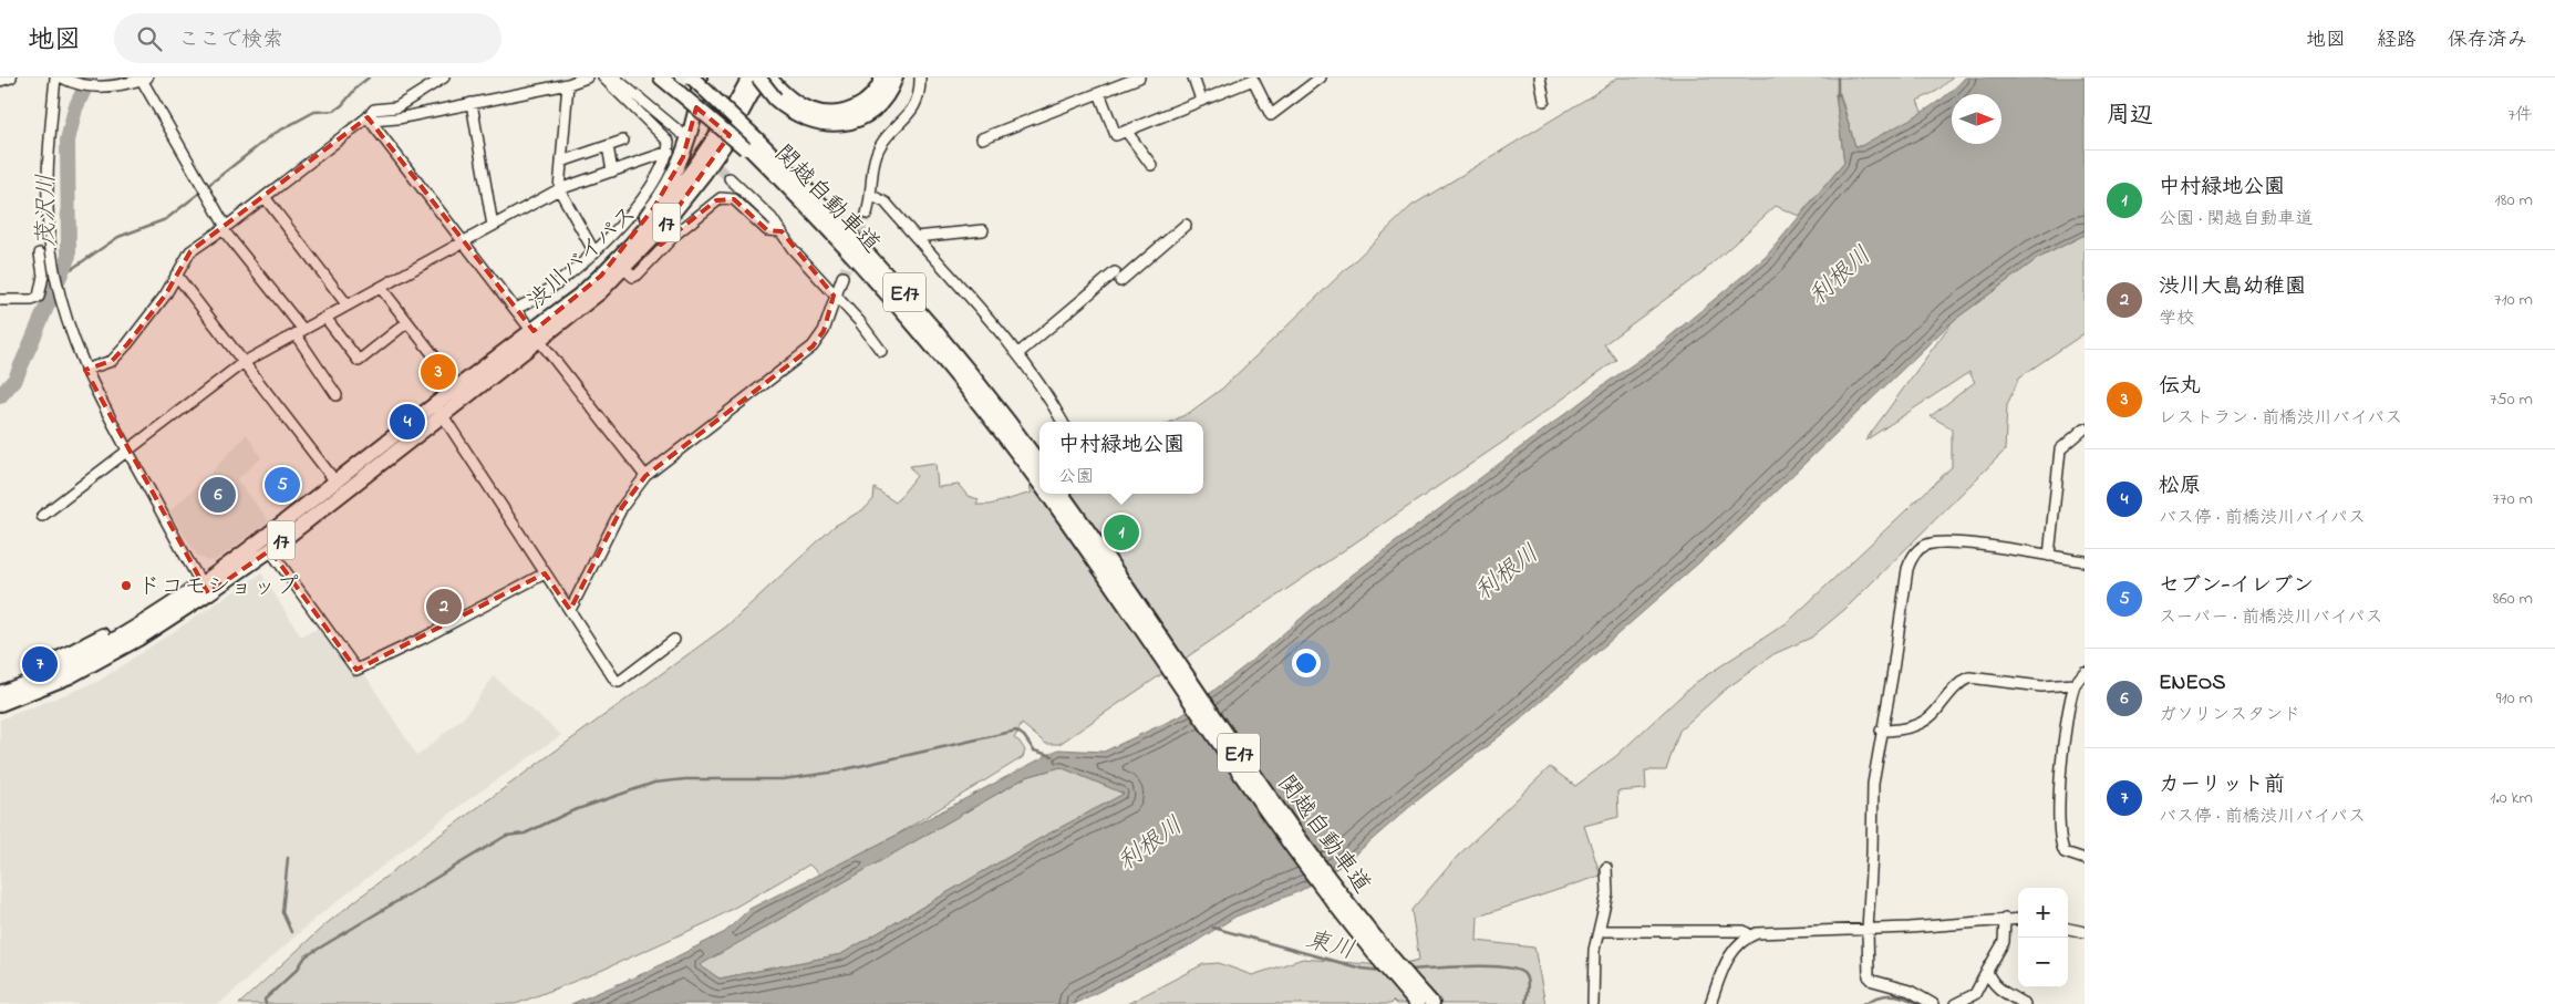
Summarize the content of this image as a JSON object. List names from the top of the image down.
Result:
{
  "streets": {
    "highway": [
      "関越自動車道",
      "17",
      "渋川バイパス",
      "E17"
    ]
  },
  "crossings": [
    ["17", "渋川バイパス"]
  ],
  "water": ["茂沢川", "利根川", "東川"],
  "places": ["ドコモショップ"],
  "north": "right",
  "page": {
    "header": "地図",
    "search": "ここで検索",
    "nav": ["地図", "経路", "保存済み"],
    "heading": ["周辺", "7件"],
    "list": [
      {
        "mark": "1",
        "name": "中村緑地公園",
        "note": "公園 · 関越自動車道",
        "value": "180 m"
      },
      {
        "mark": "2",
        "name": "渋川大島幼稚園",
        "note": "学校",
        "value": "710 m"
      },
      {
        "mark": "3",
        "name": "伝丸",
        "note": "レストラン · 前橋渋川バイパス",
        "value": "750 m"
      },
      {
        "mark": "4",
        "name": "松原",
        "note": "バス停 · 前橋渋川バイパス",
        "value": "770 m"
      },
      {
        "mark": "5",
        "name": "セブン-イレブン",
        "note": "スーパー · 前橋渋川バイパス",
        "value": "860 m"
      },
      {
        "mark": "6",
        "name": "ENEOS",
        "note": "ガソリンスタンド",
        "value": "910 m"
      },
      {
        "mark": "7",
        "name": "カーリット前",
        "note": "バス停 · 前橋渋川バイパス",
        "value": "1.0 km"
      }
    ],
    "pins": [
      "3",
      "4",
      "5",
      "6",
      "1",
      "2",
      "7"
    ],
    "popup": ["中村緑地公園", "公園"],
    "map_buttons": ["+", "−"]
  }
}
